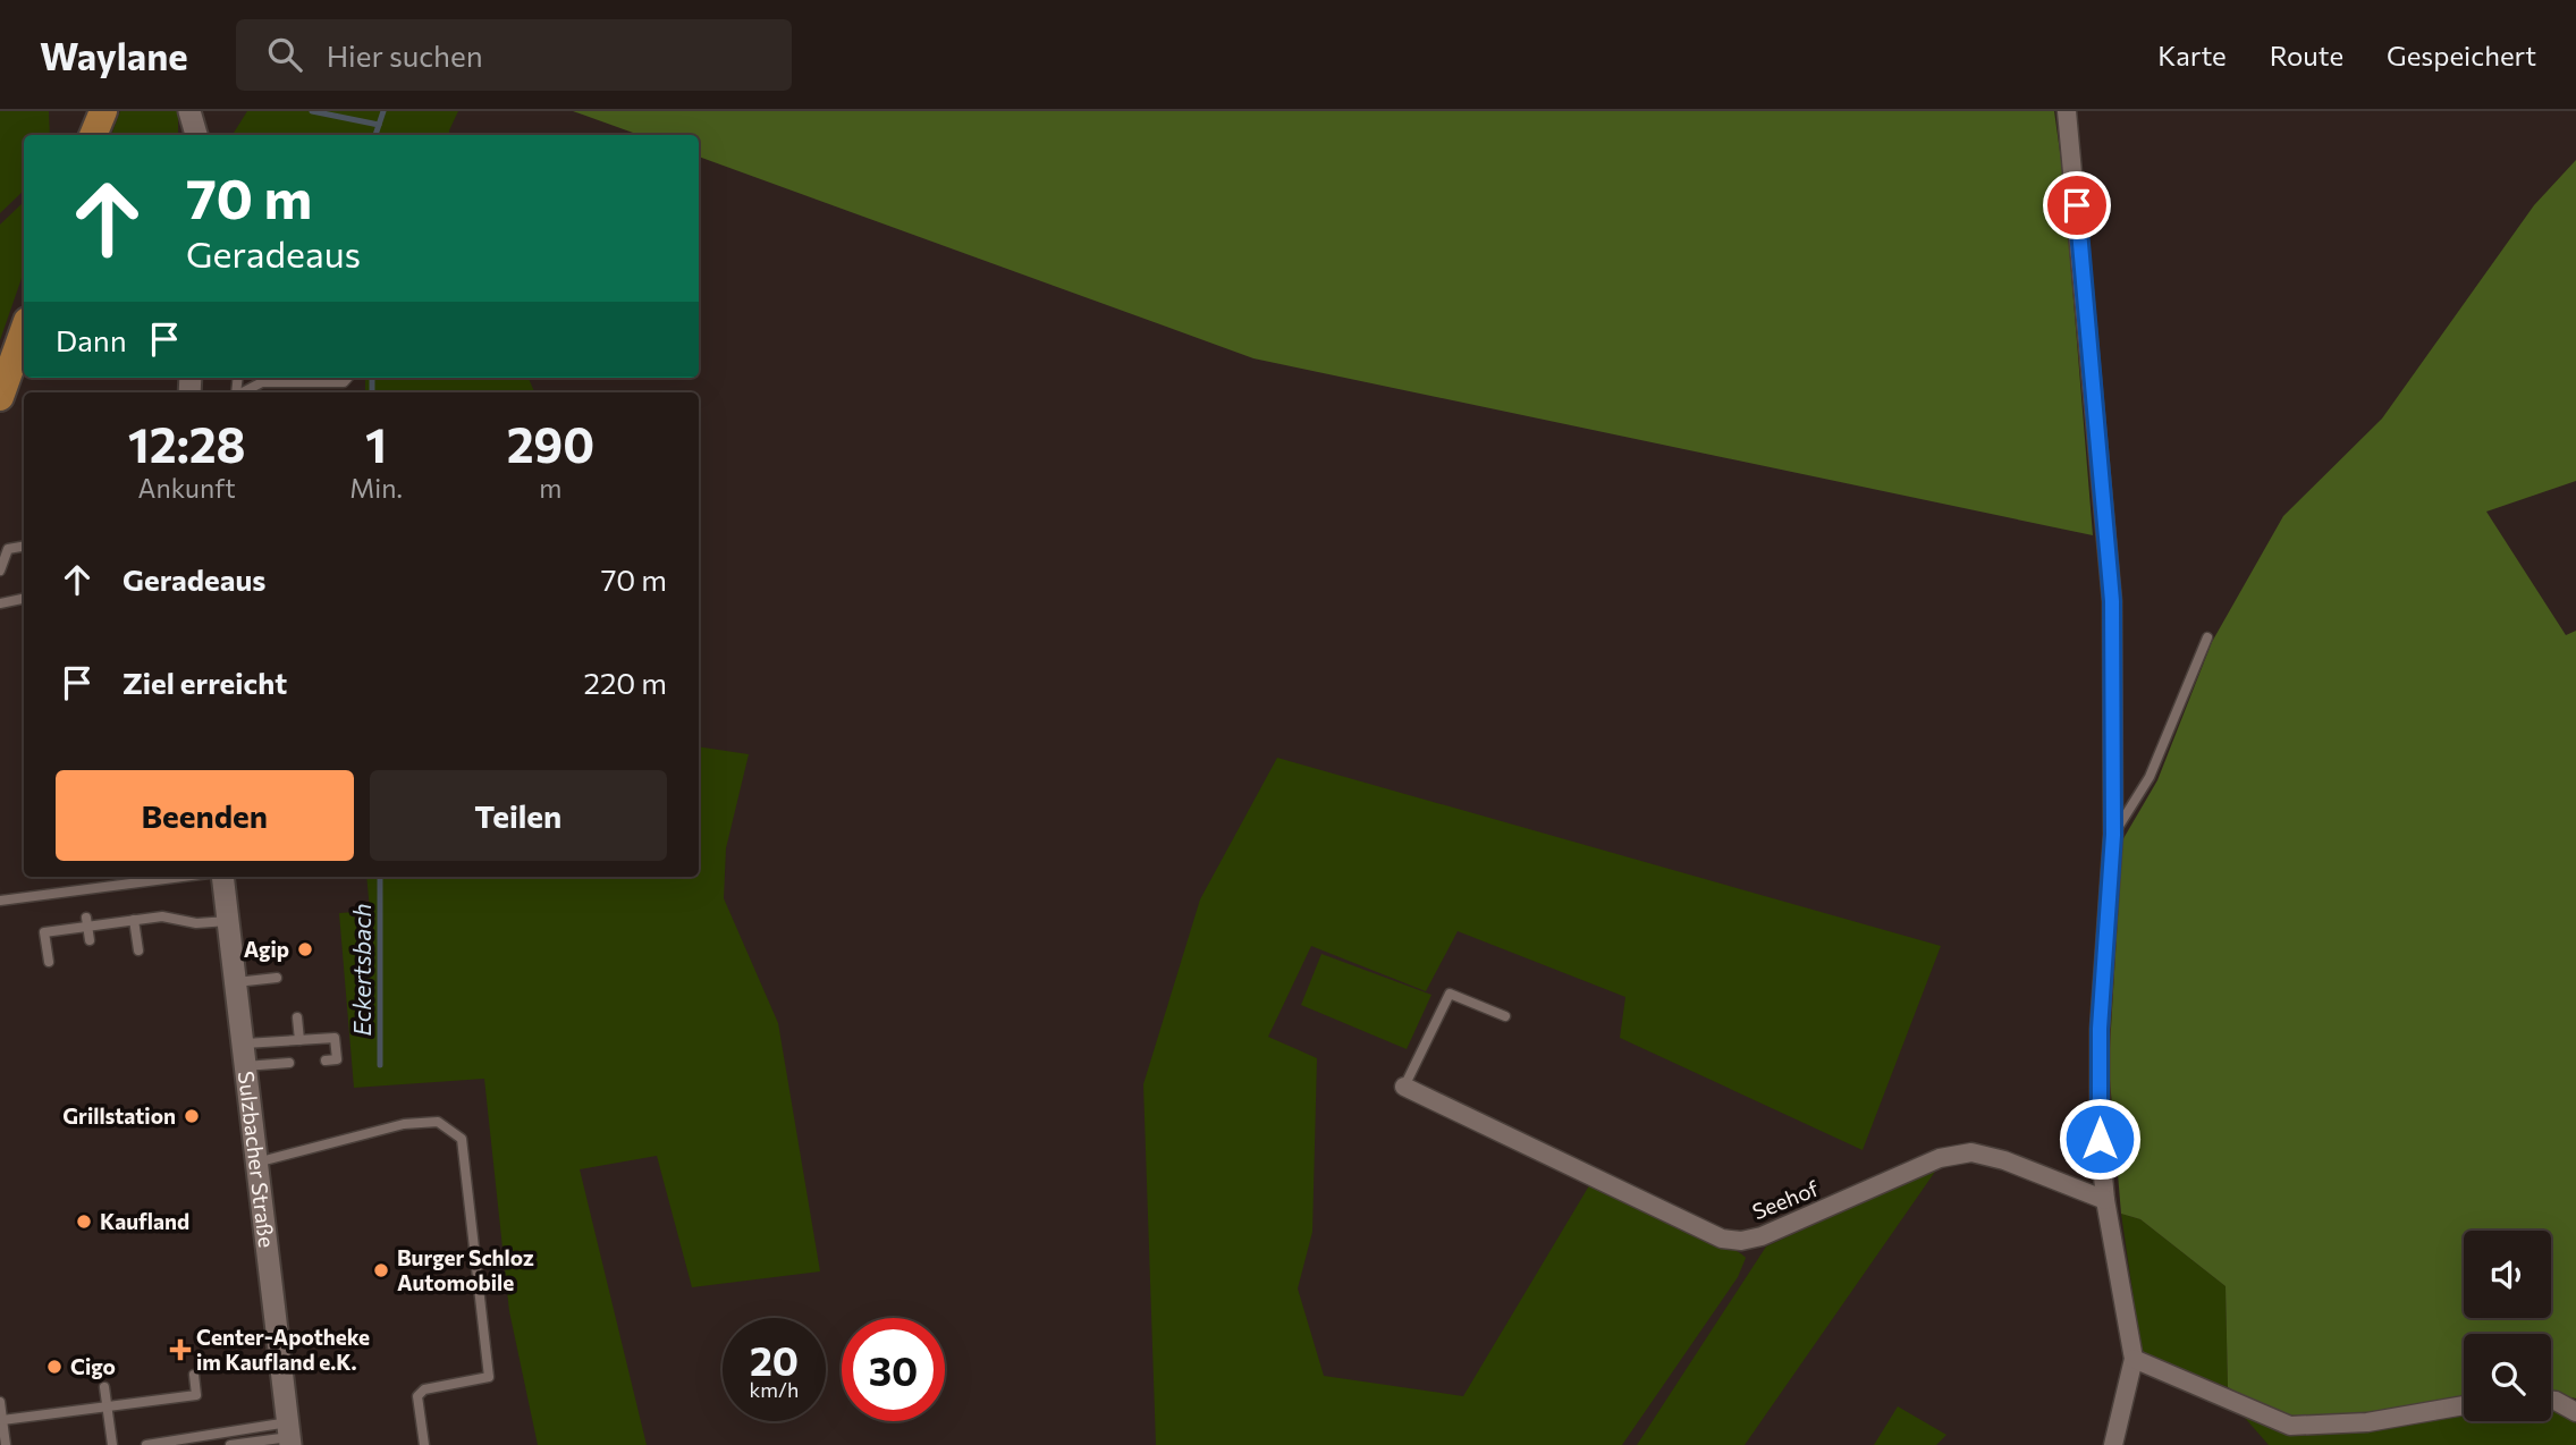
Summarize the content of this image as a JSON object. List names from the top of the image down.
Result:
{
  "streets": {
    "street": ["Sulzbacher Straße", "Seehof"]
  },
  "water": ["Eckertsbach"],
  "places": {
    "other": [
      "Agip",
      "Grillstation",
      "Kaufland",
      "Burger Schloz Automobile",
      "Cigo"
    ],
    "health": ["Center-Apotheke im Kaufland e.K."]
  },
  "page": {
    "header": "Waylane",
    "search": "Hier suchen",
    "nav": ["Karte", "Route", "Gespeichert"],
    "turn": ["70 m", "Geradeaus"],
    "then": "Dann",
    "eta": [
      "12:28",
      "Ankunft",
      "1",
      "Min.",
      "290",
      "m"
    ],
    "list": [
      {
        "name": "Geradeaus",
        "value": "70 m"
      },
      {
        "name": "Ziel erreicht",
        "value": "220 m"
      }
    ],
    "buttons": ["Beenden", "Teilen"],
    "speed": "20 km/h",
    "limit": "30"
  }
}
